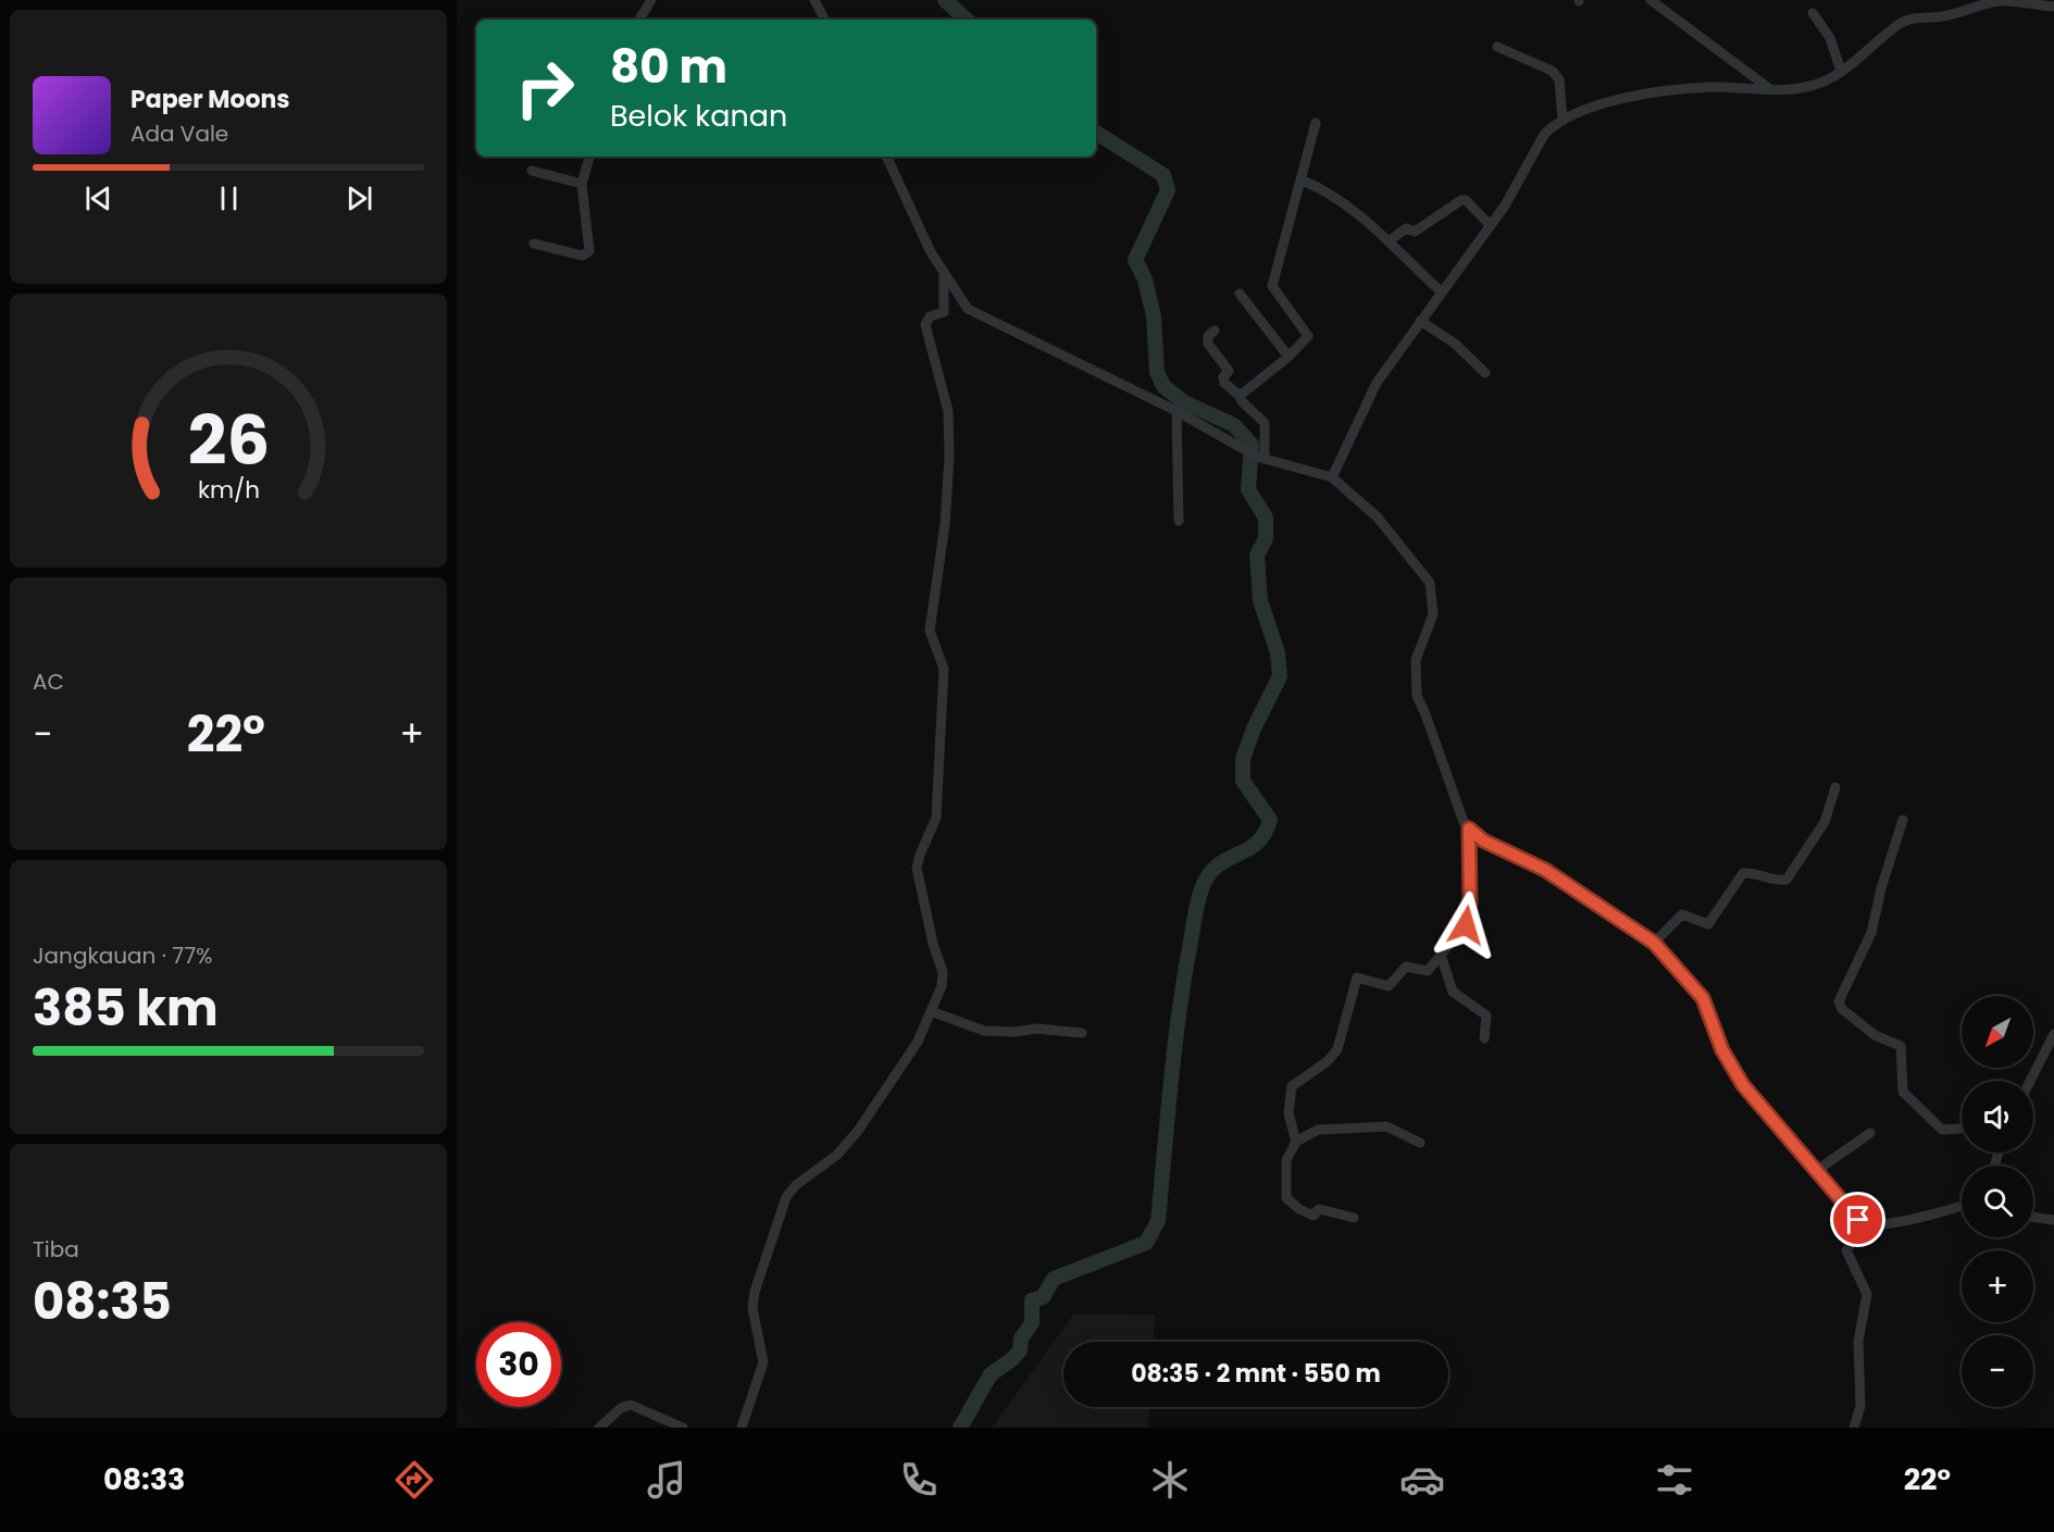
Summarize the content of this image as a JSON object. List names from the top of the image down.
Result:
{
  "north": "bottom left",
  "page": {
    "turn": ["80 m", "Belok kanan"],
    "song": ["Paper Moons", "Ada Vale"],
    "tile": [
      "AC",
      ["Jangkauan · 77%", "385 km"],
      ["Tiba", "08:35"]
    ],
    "heat": ["−", "22°", "+"],
    "map_buttons": ["+", "−"],
    "limit": "30",
    "trip": "08:35 · 2 mnt · 550 m",
    "tabs": ["08:33", "22°"],
    "gauge": ["26", "km/h"]
  }
}
